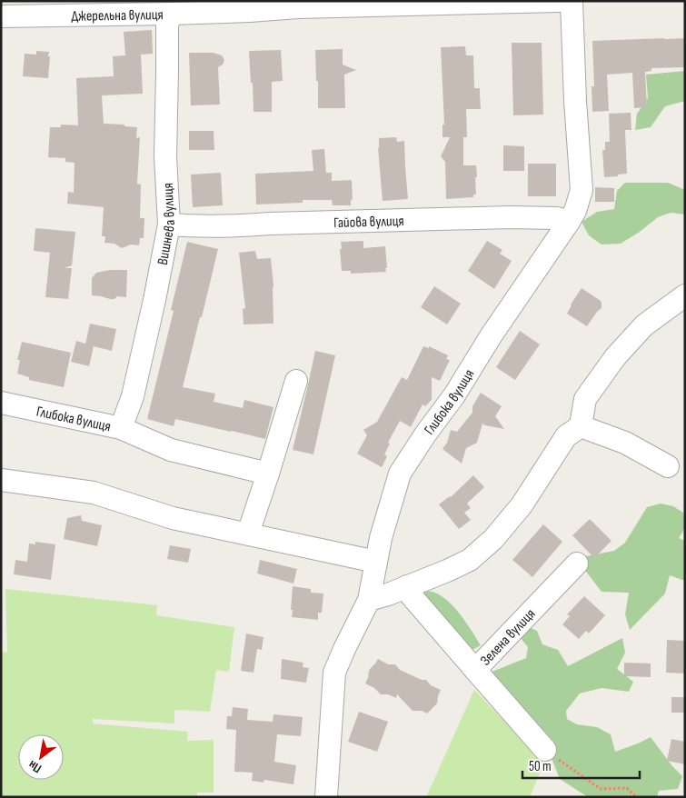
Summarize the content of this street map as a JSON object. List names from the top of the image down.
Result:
{
  "streets": {
    "street": [
      "Джерельна вулиця",
      "Гайова вулиця",
      "Вишнева вулиця",
      "Глибока вулиця",
      "Зелена вулиця"
    ]
  },
  "crossings": [
    ["Джерельна вулиця", "Вишнева вулиця"],
    ["Гайова вулиця", "Вишнева вулиця"],
    ["Гайова вулиця", "Глибока вулиця"],
    ["Вишнева вулиця", "Глибока вулиця"]
  ],
  "scale_bar": "50 m",
  "north": "bottom left"
}
